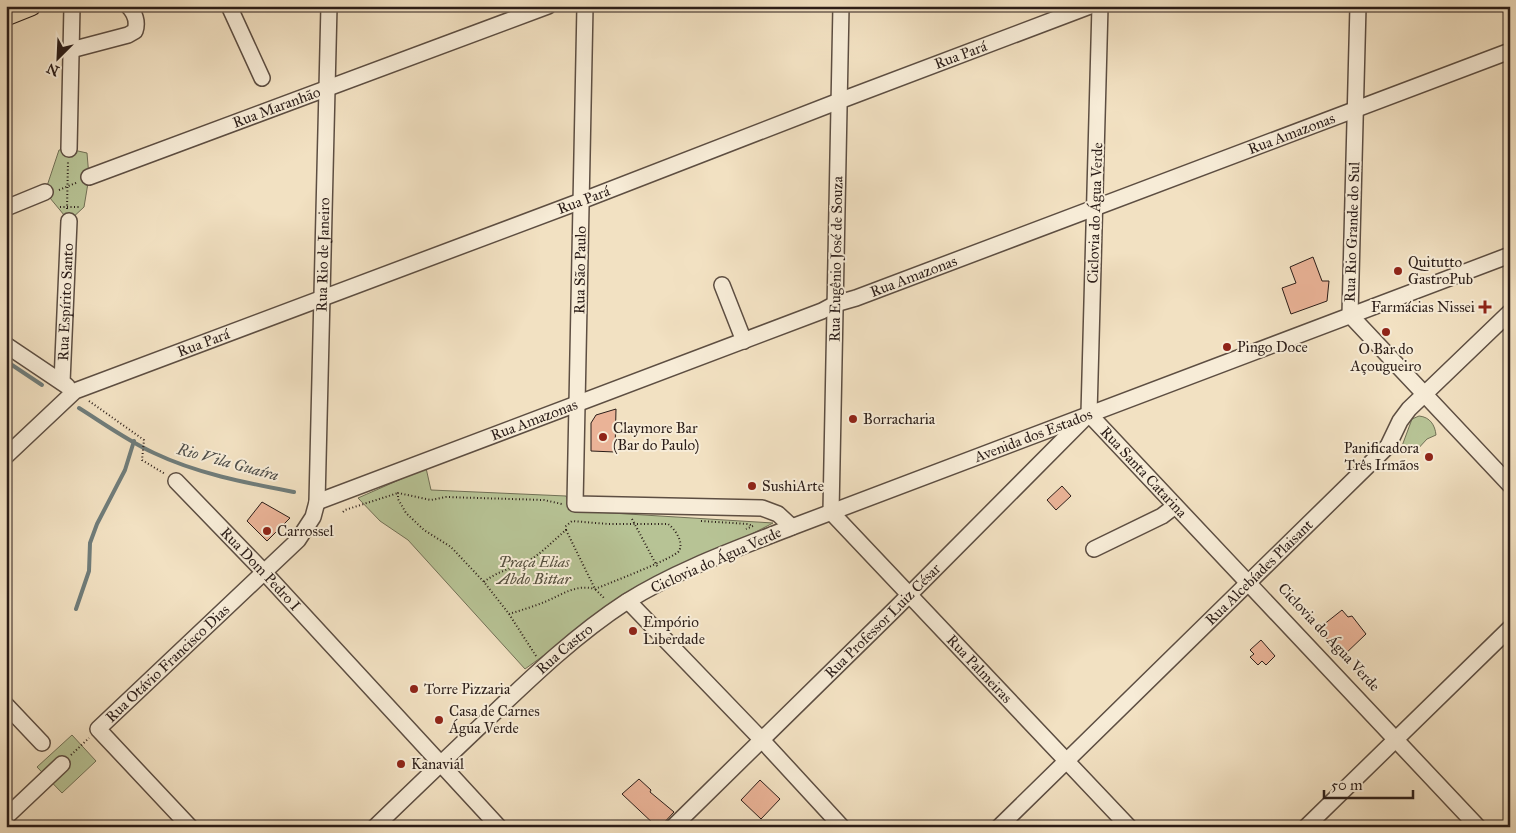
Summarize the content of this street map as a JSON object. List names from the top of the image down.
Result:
{
  "streets": {
    "street": [
      "Rua Pará",
      "Rua Maranhão",
      "Rua Amazonas",
      "Rua Rio Grande do Sul",
      "Rua Rio de Janeiro",
      "Rua Eugênio José de Souza",
      "Rua São Paulo",
      "Rua Espírito Santo",
      "Avenida dos Estados",
      "Rua Santa Catarina",
      "Rua Dom Pedro I",
      "Rua Alcebíades Plaisant",
      "Rua Professor Luiz César",
      "Rua Castro",
      "Rua Otávio Francisco Dias",
      "Rua Palmeiras"
    ]
  },
  "crossings": [
    ["Rua Pará", "Rua Rio de Janeiro"],
    ["Rua Pará", "Rua Eugênio José de Souza"],
    ["Rua Pará", "Rua São Paulo"],
    ["Rua Maranhão", "Rua Rio de Janeiro"],
    ["Rua Amazonas", "Rua Rio Grande do Sul"],
    ["Rua Amazonas", "Rua Rio de Janeiro"],
    ["Rua Amazonas", "Rua Eugênio José de Souza"],
    ["Rua Amazonas", "Rua São Paulo"],
    ["Rua Amazonas", "Rua Santa Catarina"],
    ["Rua Amazonas", "Rua Otávio Francisco Dias"],
    ["Rua Rio Grande do Sul", "Avenida dos Estados"],
    ["Rua Rio Grande do Sul", "Rua Alcebíades Plaisant"],
    ["Rua Rio de Janeiro", "Rua Otávio Francisco Dias"],
    ["Rua Eugênio José de Souza", "Avenida dos Estados"],
    ["Rua Eugênio José de Souza", "Rua Palmeiras"],
    ["Avenida dos Estados", "Rua Santa Catarina"],
    ["Avenida dos Estados", "Rua Professor Luiz César"],
    ["Avenida dos Estados", "Rua Castro"],
    ["Avenida dos Estados", "Rua Palmeiras"],
    ["Rua Santa Catarina", "Rua Alcebíades Plaisant"],
    ["Rua Santa Catarina", "Rua Professor Luiz César"],
    ["Rua Dom Pedro I", "Rua Castro"],
    ["Rua Dom Pedro I", "Rua Otávio Francisco Dias"],
    ["Rua Alcebíades Plaisant", "Rua Palmeiras"],
    ["Rua Professor Luiz César", "Rua Palmeiras"]
  ],
  "water": ["Rio Vila Guaíra"],
  "parks": ["Praça Elias Abdo Bittar"],
  "places": {
    "other": [
      "Quitutto GastroPub",
      "O Bar do Açougueiro",
      "Pingo Doce",
      "Borracharia",
      "Claymore Bar (Bar do Paulo)",
      "Panificadora Três Irmãos",
      "SushiArte",
      "Carrossel",
      "Empório Liberdade",
      "Torre Pizzaria",
      "Casa de Carnes Água Verde",
      "Kanavial"
    ],
    "health": ["Farmácias Nissei"]
  },
  "scale_bar": "50 m",
  "north": "bottom left"
}
